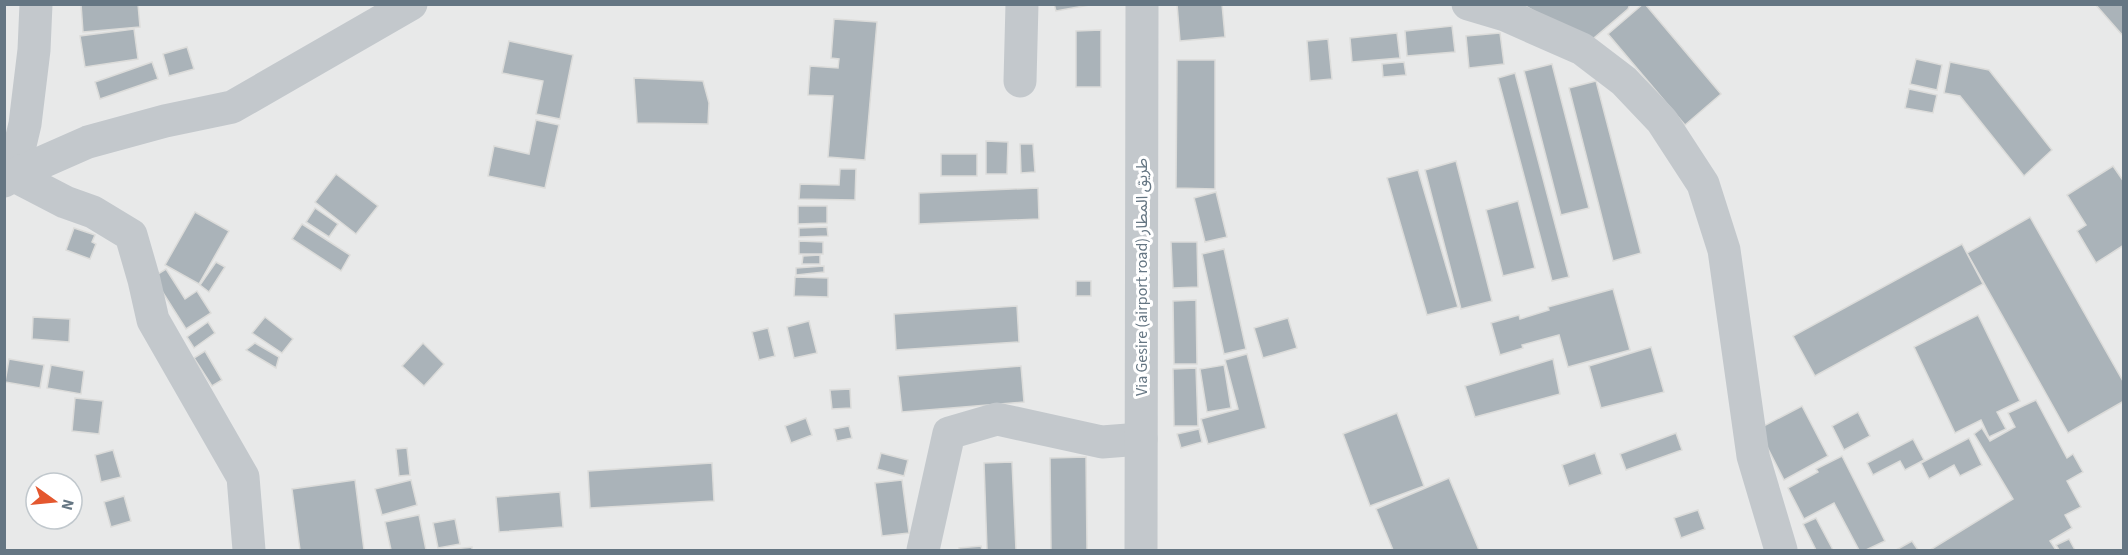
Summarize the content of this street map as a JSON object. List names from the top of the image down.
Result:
{
  "streets": {
    "street": ["Via Gesire (airport road) طريق المطار"]
  },
  "north": "right"
}
